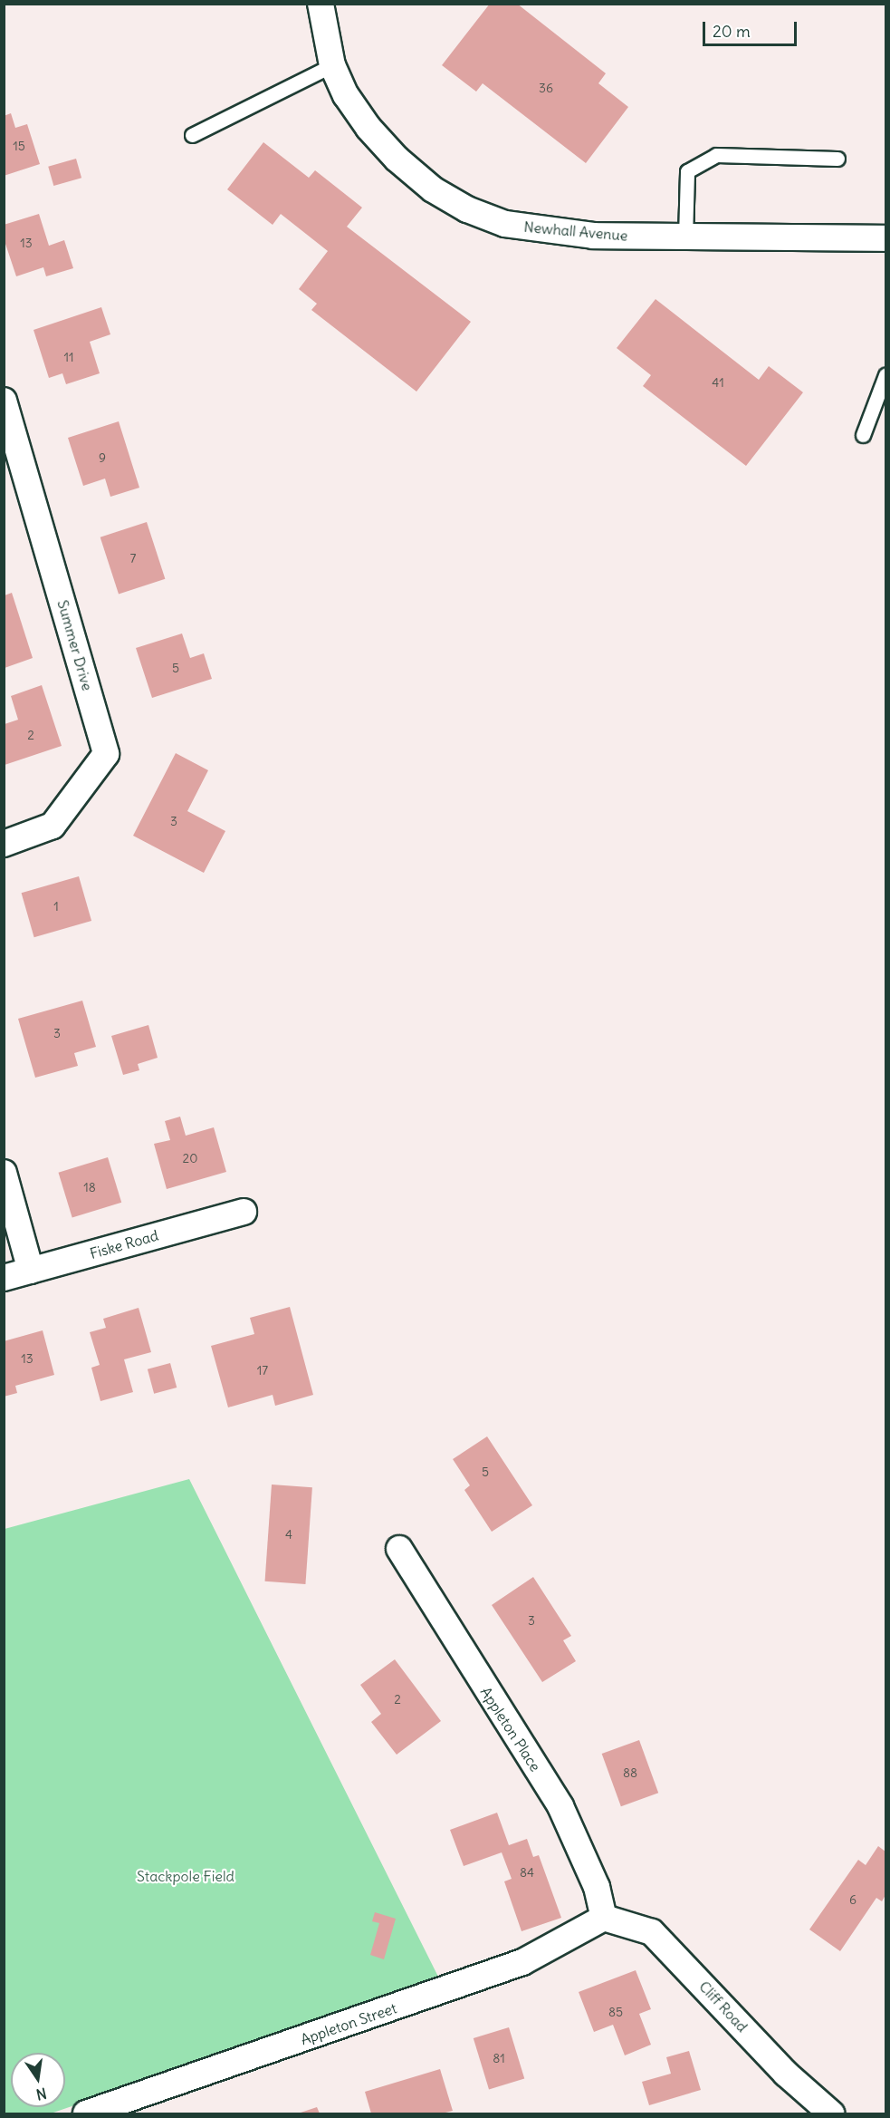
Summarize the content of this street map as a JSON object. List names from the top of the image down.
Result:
{
  "streets": {
    "street": [
      "Newhall Avenue",
      "Summer Drive",
      "Fiske Road",
      "Appleton Place",
      "Cliff Road",
      "Appleton Street"
    ]
  },
  "crossings": [
    ["Appleton Place", "Cliff Road"],
    ["Appleton Place", "Appleton Street"],
    ["Cliff Road", "Appleton Street"]
  ],
  "parks": ["Stackpole Field"],
  "house_numbers": [
    "36",
    "15",
    "13",
    "11",
    "41",
    "9",
    "7",
    "5",
    "2",
    "3",
    "1",
    "3",
    "20",
    "18",
    "13",
    "17",
    "5",
    "4",
    "3",
    "2",
    "88",
    "84",
    "6",
    "85",
    "81"
  ],
  "scale_bar": "20 m",
  "north": "bottom"
}
